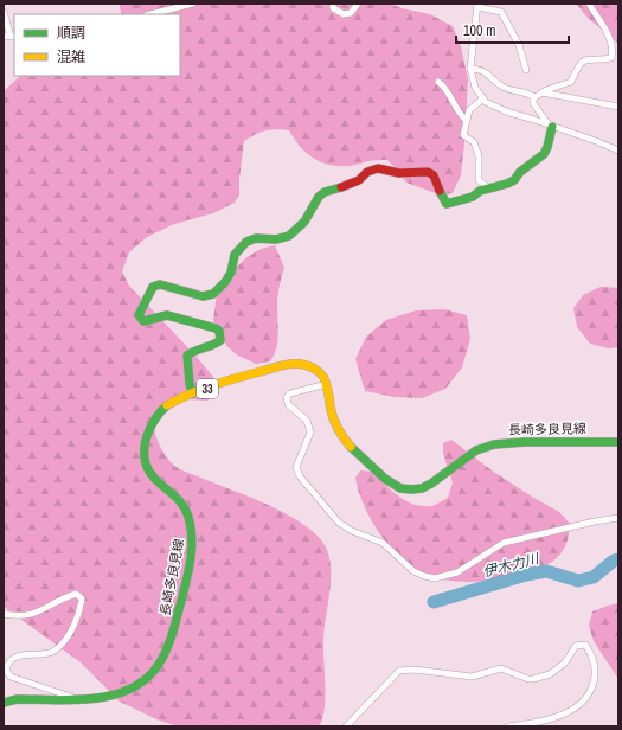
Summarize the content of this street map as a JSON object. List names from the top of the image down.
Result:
{
  "streets": {
    "main road": ["33", "長崎多良見線"]
  },
  "water": ["伊木力川"],
  "legend": ["順調", "混雑"],
  "scale_bar": "100 m"
}
